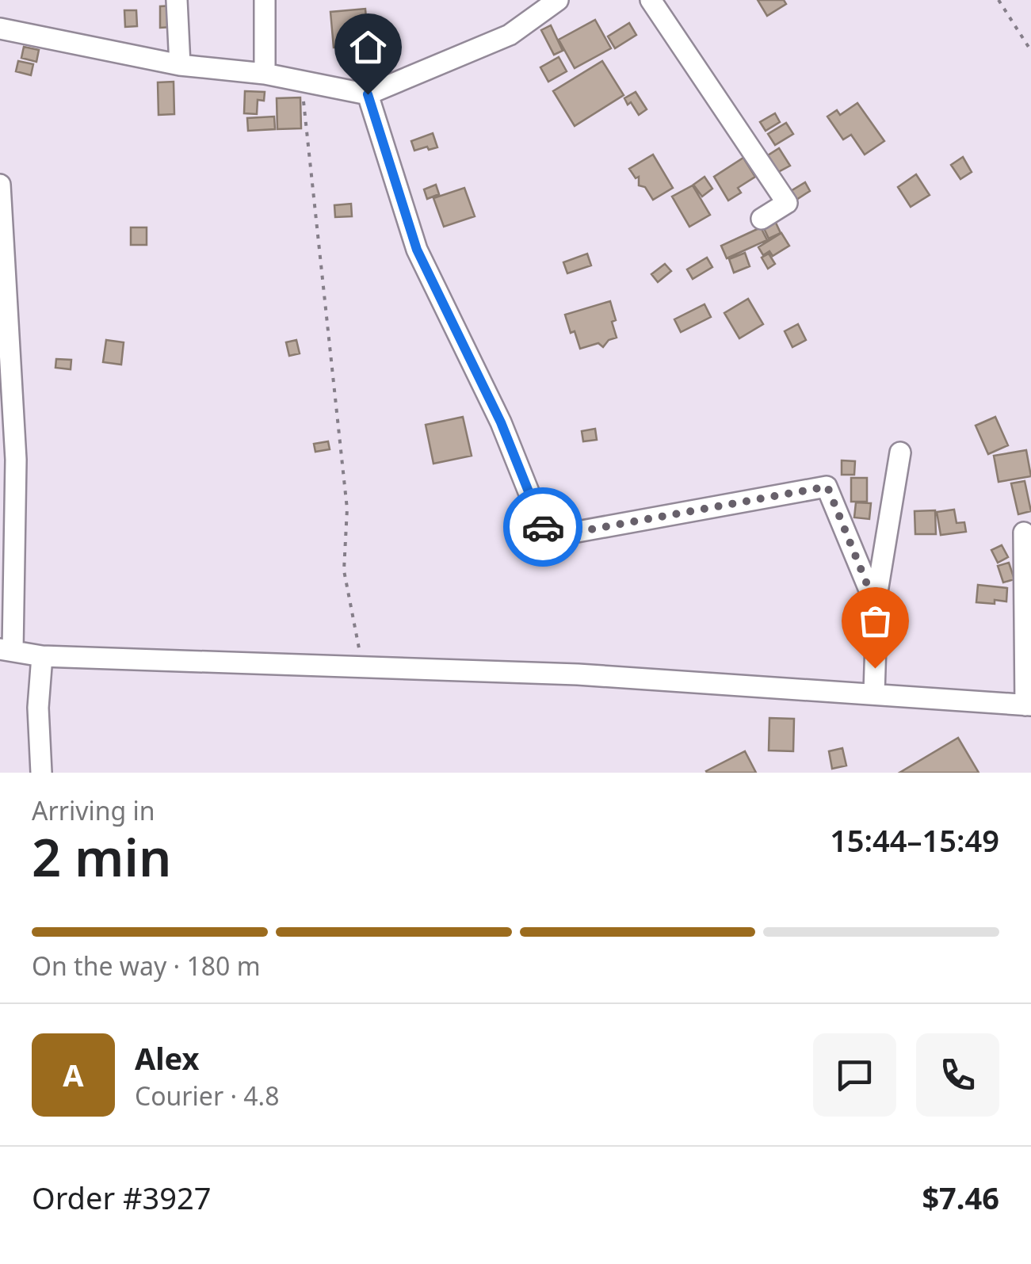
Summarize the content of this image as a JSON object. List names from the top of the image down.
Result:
{
  "page": {
    "heading": ["2 min", "Arriving in", "15:44–15:49"],
    "panel": [
      "Alex",
      "Courier · 4.8",
      "Order #3927",
      "$7.46"
    ],
    "bar": "On the way · 180 m",
    "round": "A"
  }
}
